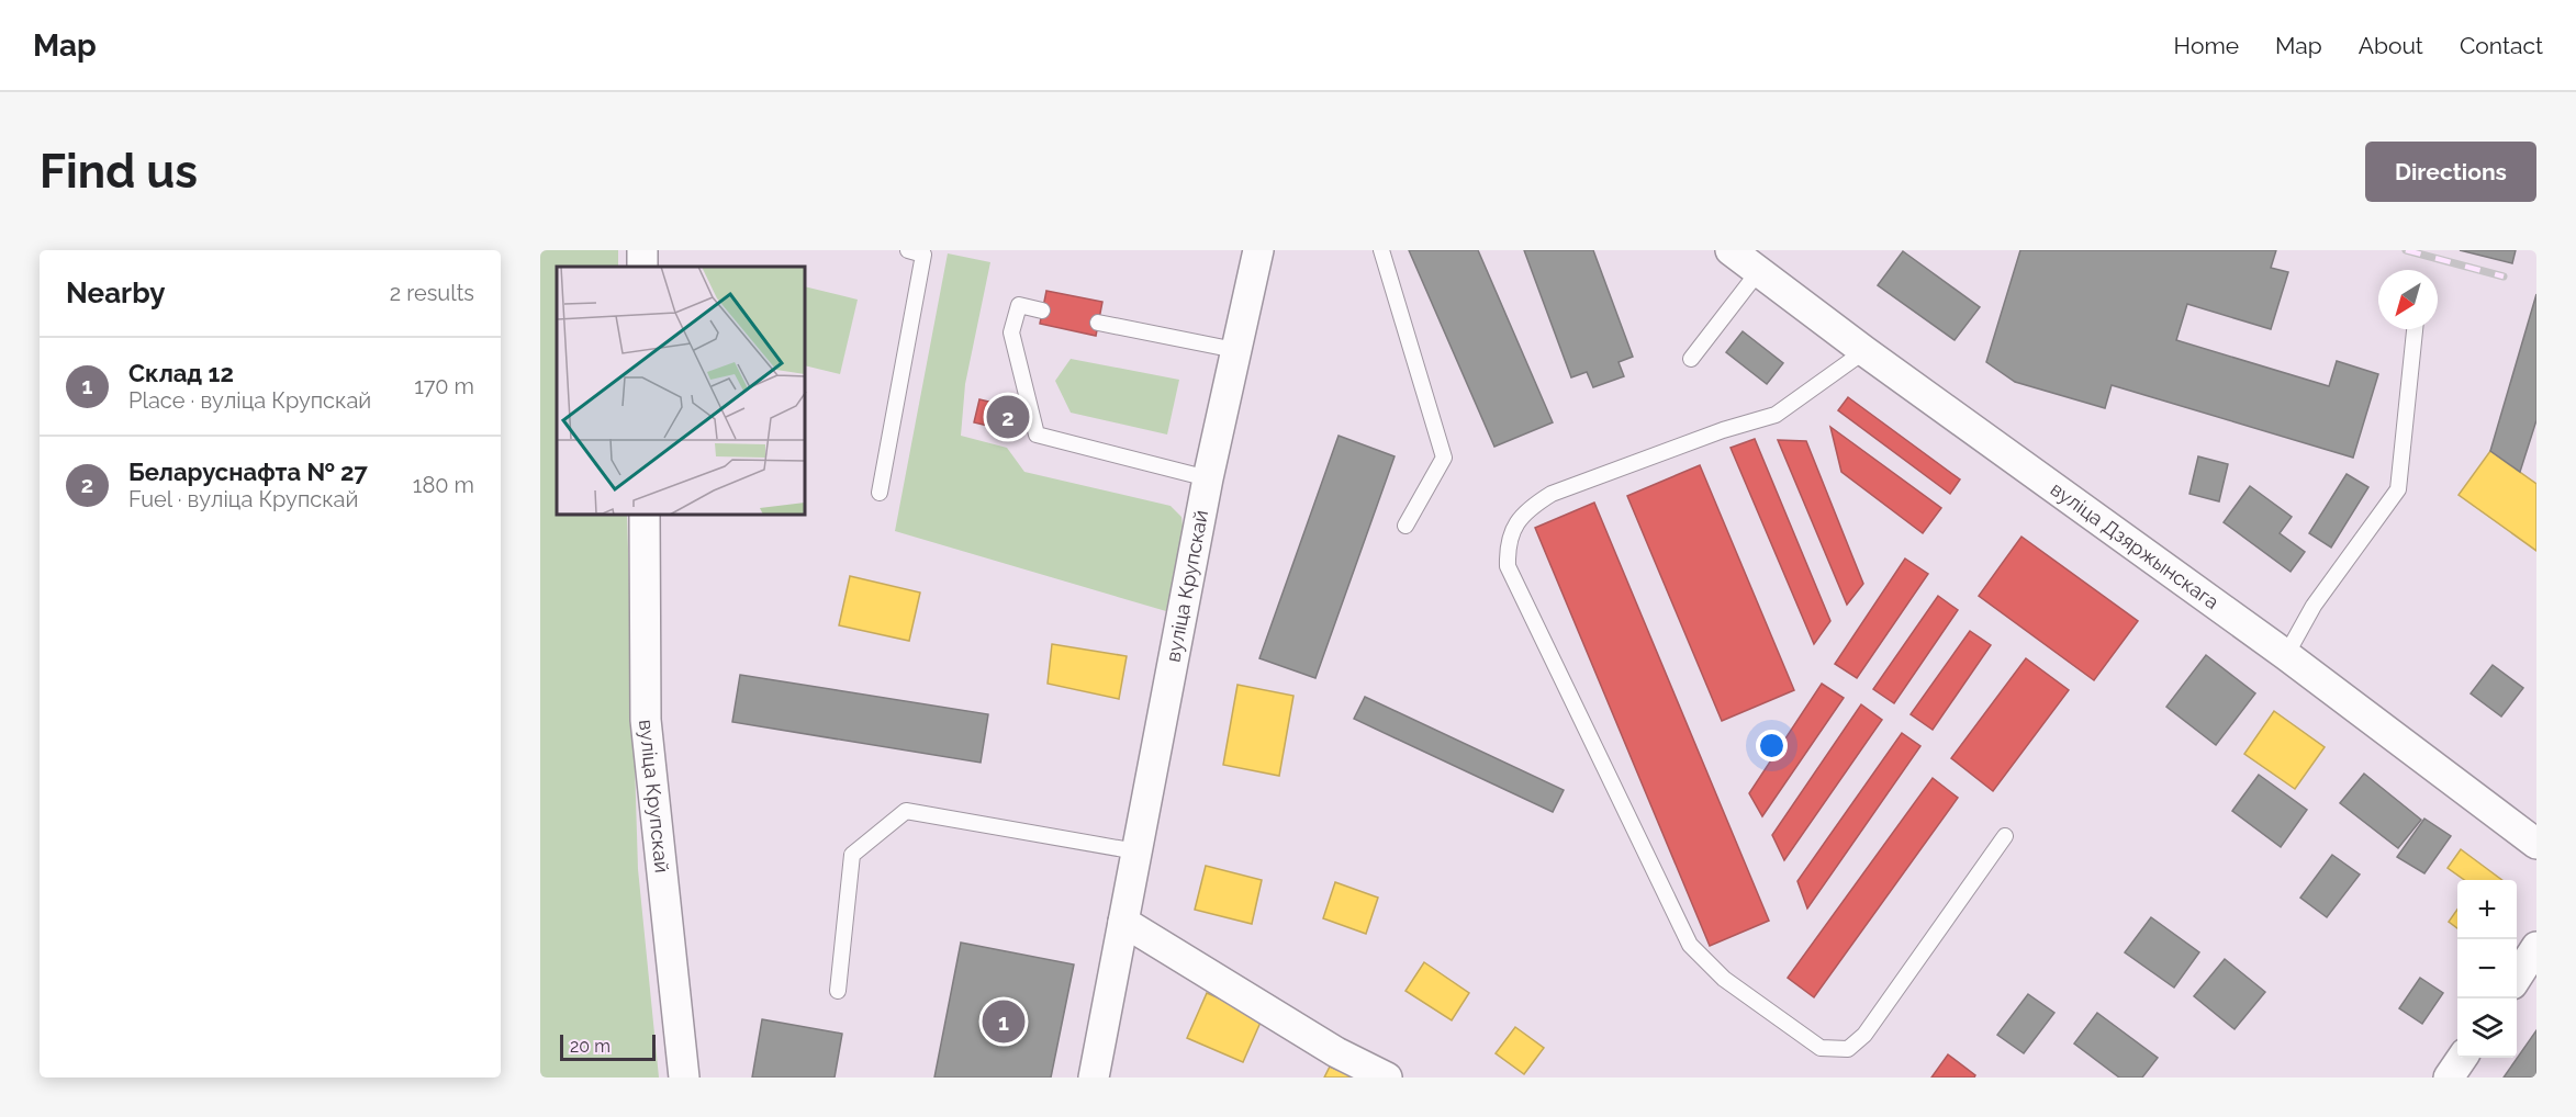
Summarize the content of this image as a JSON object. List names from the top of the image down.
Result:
{
  "streets": {
    "street": ["вуліца Дзяржынскага", "вуліца Крупскай"]
  },
  "scale_bar": "20 m",
  "north": "bottom left",
  "page": {
    "header": "Map",
    "nav": [
      "Home",
      "Map",
      "About",
      "Contact"
    ],
    "buttons": "Directions",
    "title": "Find us",
    "heading": ["Nearby", "2 results"],
    "list": [
      {
        "mark": "1",
        "name": "Склад 12",
        "note": "Place · вуліца Крупскай",
        "value": "170 m"
      },
      {
        "mark": "2",
        "name": "Беларуснафта № 27",
        "note": "Fuel · вуліца Крупскай",
        "value": "180 m"
      }
    ],
    "pins": ["2", "1"],
    "map_buttons": ["+", "−"],
    "scale": "20 m"
  }
}
